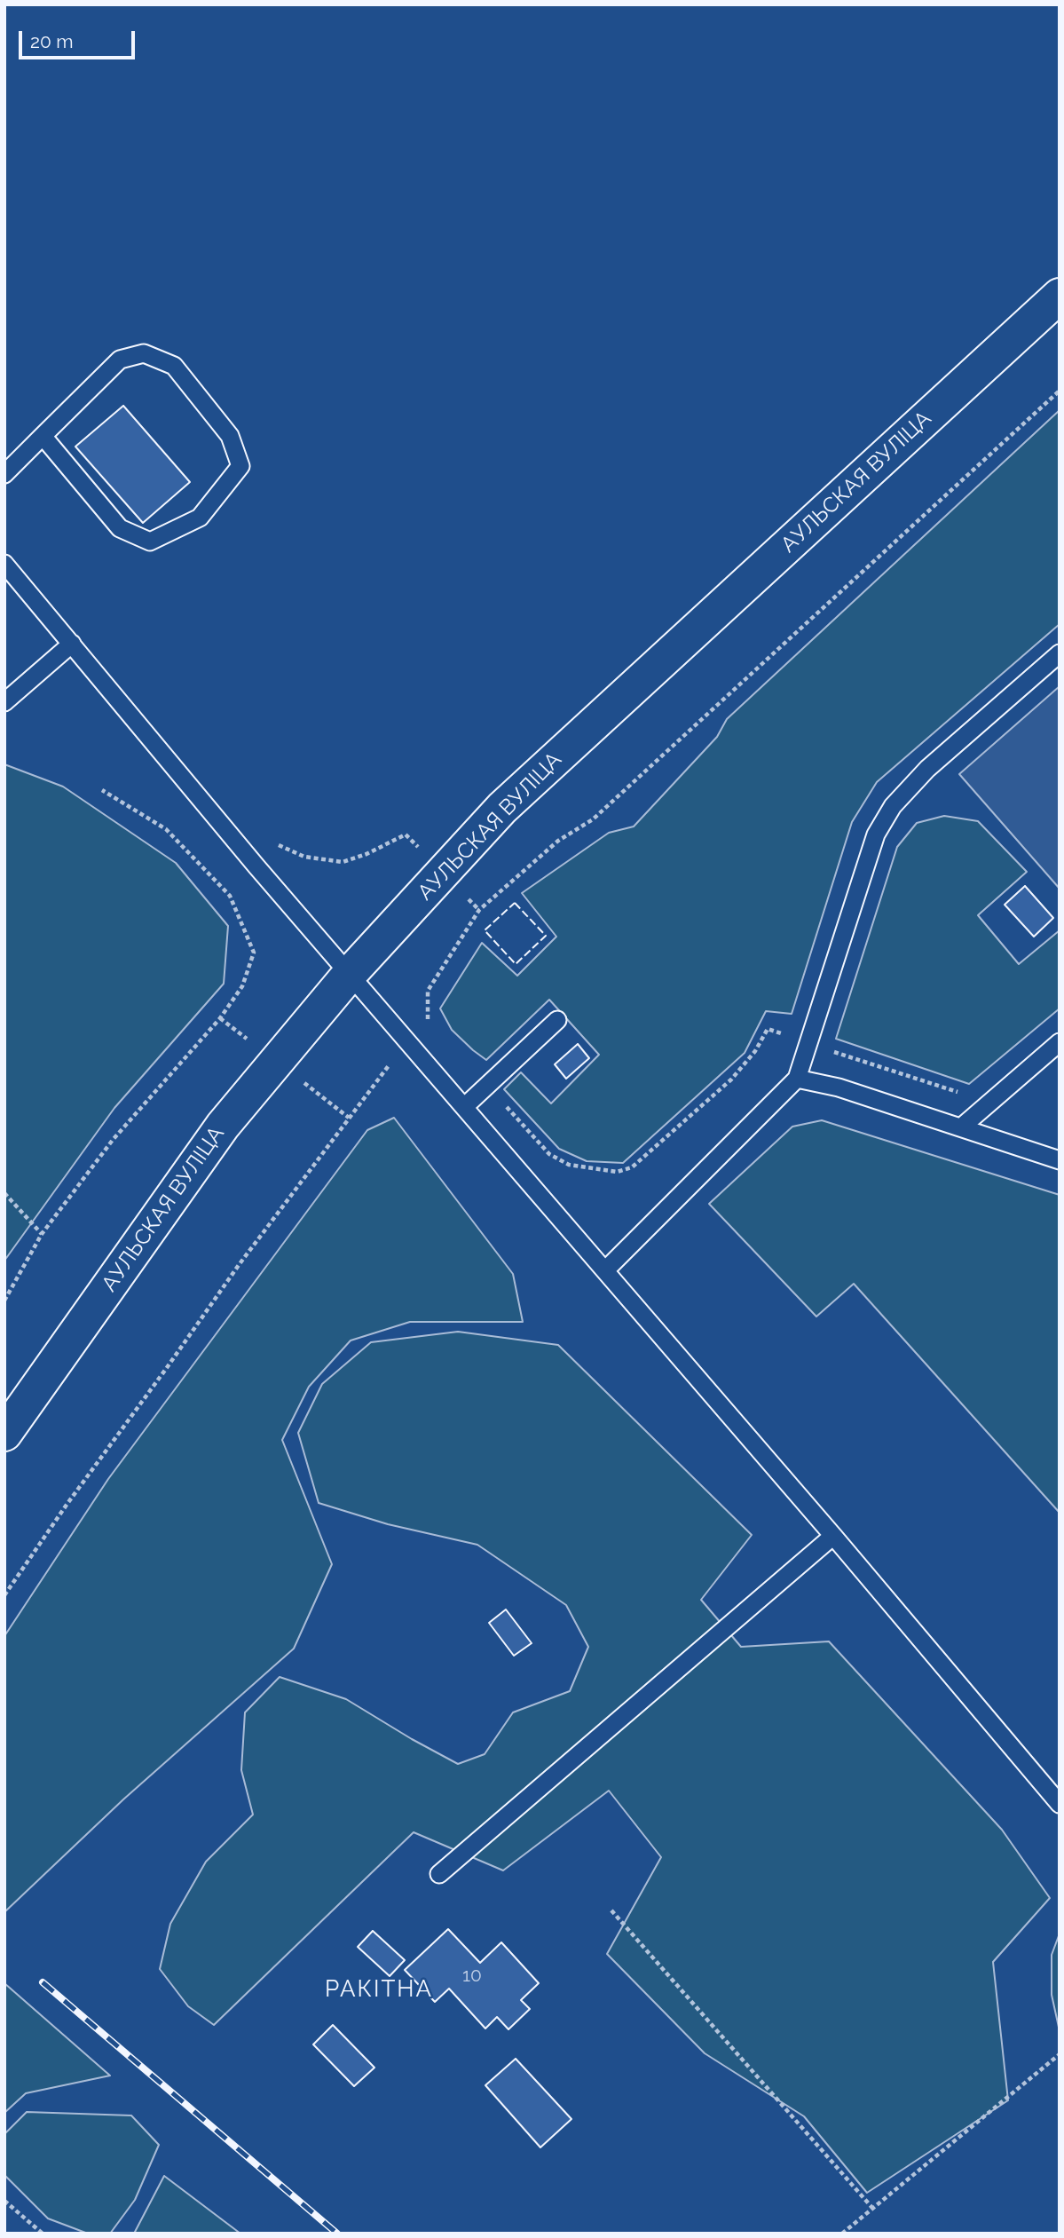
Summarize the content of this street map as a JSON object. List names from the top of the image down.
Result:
{
  "streets": {
    "street": ["АУЛЬСКАЯ ВУЛІЦА"]
  },
  "districts": ["РАКІТНА"],
  "house_numbers": ["10"],
  "scale_bar": "20 m"
}
